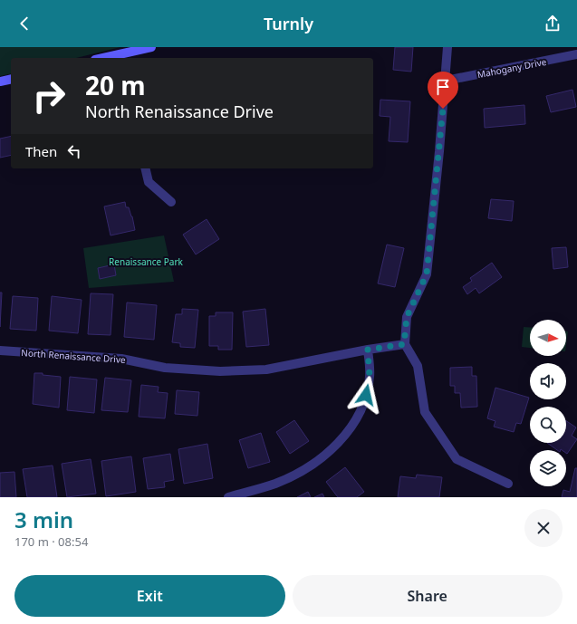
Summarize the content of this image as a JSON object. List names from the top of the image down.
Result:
{
  "streets": {
    "street": ["Mahogany Drive", "North Renaissance Drive"]
  },
  "parks": ["Renaissance Park"],
  "north": "right",
  "page": {
    "header": "Turnly",
    "turn": ["20 m", "North Renaissance Drive"],
    "then": "Then",
    "heading": ["3 min", "170 m · 08:54"],
    "buttons": ["Exit", "Share"]
  }
}
